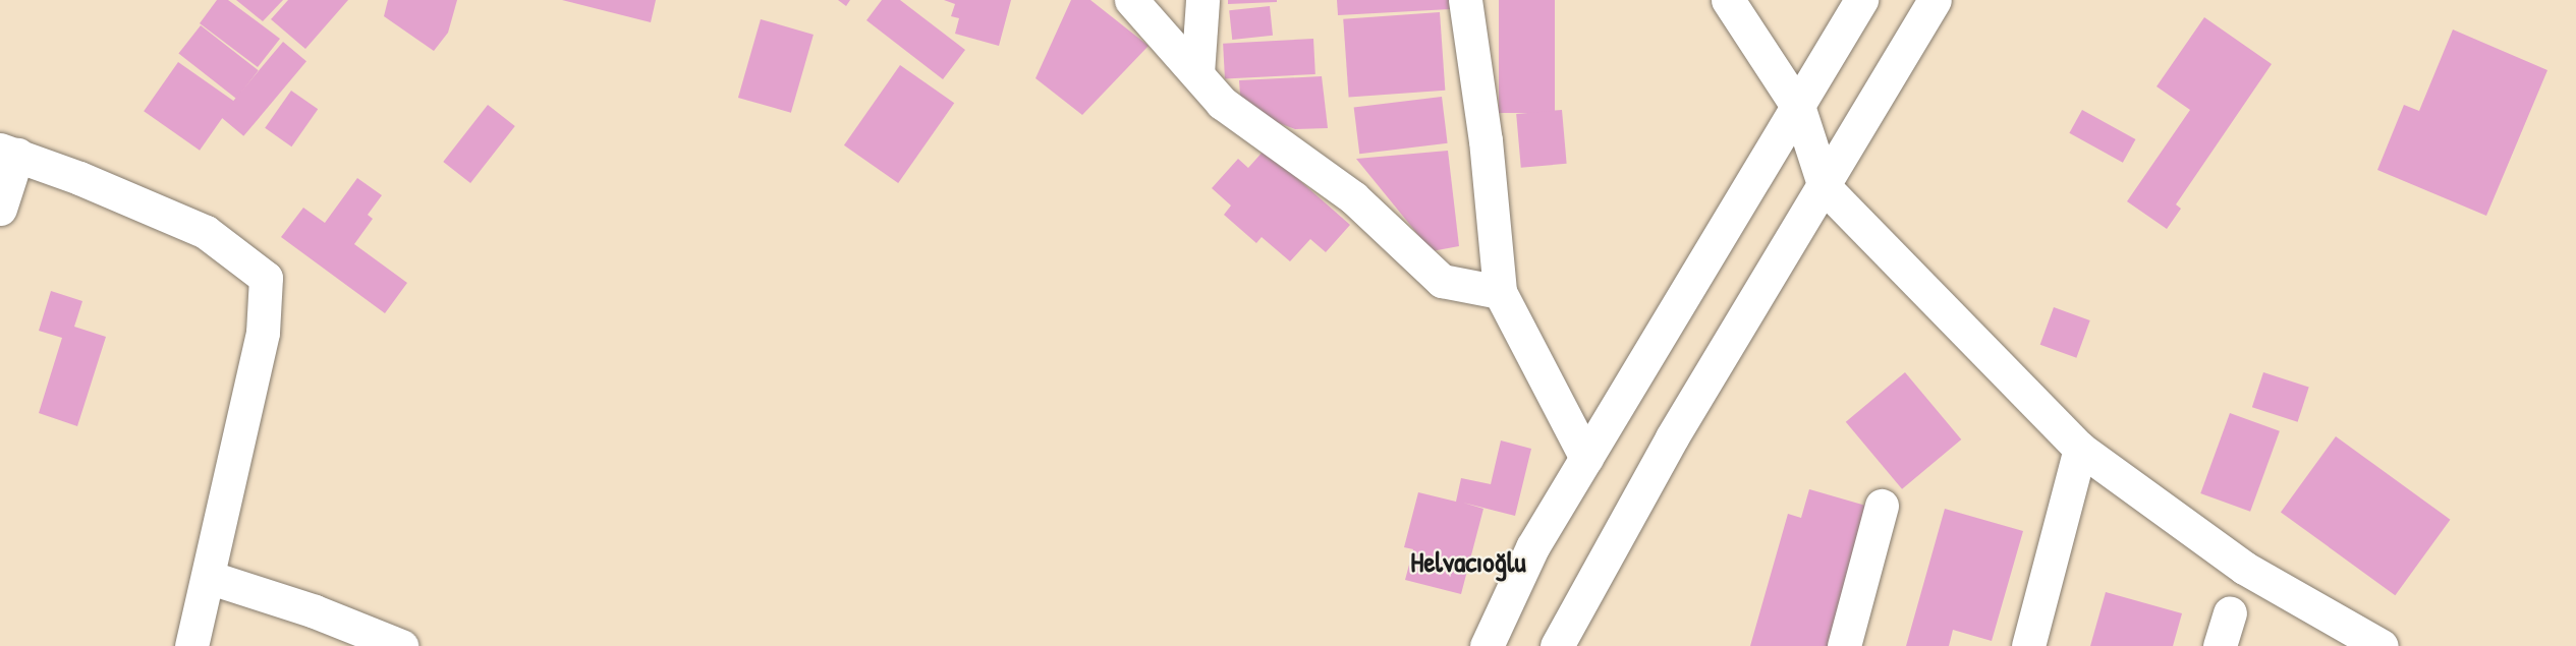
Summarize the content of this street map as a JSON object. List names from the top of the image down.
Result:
{
  "districts": ["Helvacıoğlu"]
}
